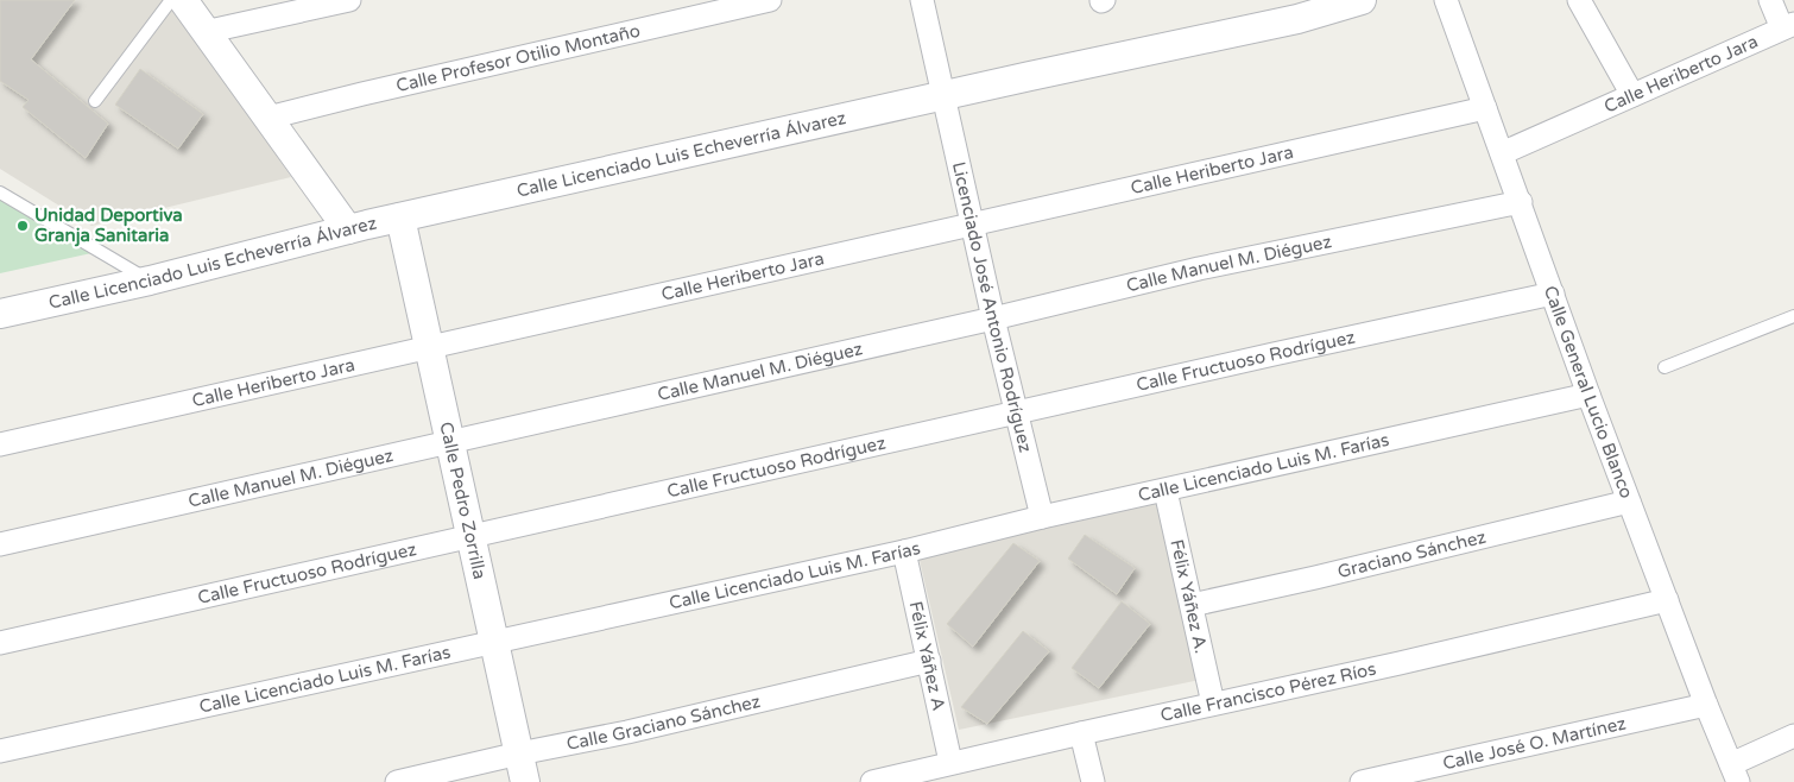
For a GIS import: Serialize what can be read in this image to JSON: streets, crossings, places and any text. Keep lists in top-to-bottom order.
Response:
{
  "streets": {
    "street": [
      "Calle Profesor Otilio Montaño",
      "Calle Heriberto Jara",
      "Calle Licenciado Luis Echeverría Álvarez",
      "Calle Manuel M. Diéguez",
      "Licenciado José Antonio Rodríguez",
      "Calle Fructuoso Rodríguez",
      "Calle General Lucio Blanco",
      "Calle Licenciado Luis M. Farías",
      "Calle Pedro Zorrilla",
      "Graciano Sánchez",
      "Félix Yáñez A.",
      "Félix Yáñez A",
      "Calle Francisco Pérez Ríos",
      "Calle Graciano Sánchez",
      "Calle José O. Martínez"
    ]
  },
  "crossings": [
    ["Calle Heriberto Jara", "Licenciado José Antonio Rodríguez"],
    ["Calle Heriberto Jara", "Calle General Lucio Blanco"],
    ["Calle Heriberto Jara", "Calle Pedro Zorrilla"],
    ["Calle Licenciado Luis Echeverría Álvarez", "Licenciado José Antonio Rodríguez"],
    ["Calle Licenciado Luis Echeverría Álvarez", "Calle Pedro Zorrilla"],
    ["Calle Manuel M. Diéguez", "Licenciado José Antonio Rodríguez"],
    ["Calle Manuel M. Diéguez", "Calle General Lucio Blanco"],
    ["Calle Manuel M. Diéguez", "Calle Pedro Zorrilla"],
    ["Licenciado José Antonio Rodríguez", "Calle Fructuoso Rodríguez"],
    ["Licenciado José Antonio Rodríguez", "Calle Licenciado Luis M. Farías"],
    ["Calle Fructuoso Rodríguez", "Calle General Lucio Blanco"],
    ["Calle Fructuoso Rodríguez", "Calle Pedro Zorrilla"],
    ["Calle General Lucio Blanco", "Calle Licenciado Luis M. Farías"],
    ["Calle General Lucio Blanco", "Graciano Sánchez"],
    ["Calle General Lucio Blanco", "Calle Francisco Pérez Ríos"],
    ["Calle General Lucio Blanco", "Calle José O. Martínez"],
    ["Calle Licenciado Luis M. Farías", "Calle Pedro Zorrilla"],
    ["Calle Licenciado Luis M. Farías", "Félix Yáñez A."],
    ["Calle Licenciado Luis M. Farías", "Félix Yáñez A"],
    ["Calle Pedro Zorrilla", "Calle Graciano Sánchez"],
    ["Graciano Sánchez", "Félix Yáñez A."],
    ["Félix Yáñez A.", "Calle Francisco Pérez Ríos"],
    ["Félix Yáñez A", "Calle Francisco Pérez Ríos"],
    ["Félix Yáñez A", "Calle Graciano Sánchez"]
  ],
  "places": ["Unidad Deportiva Granja Sanitaria"]
}
